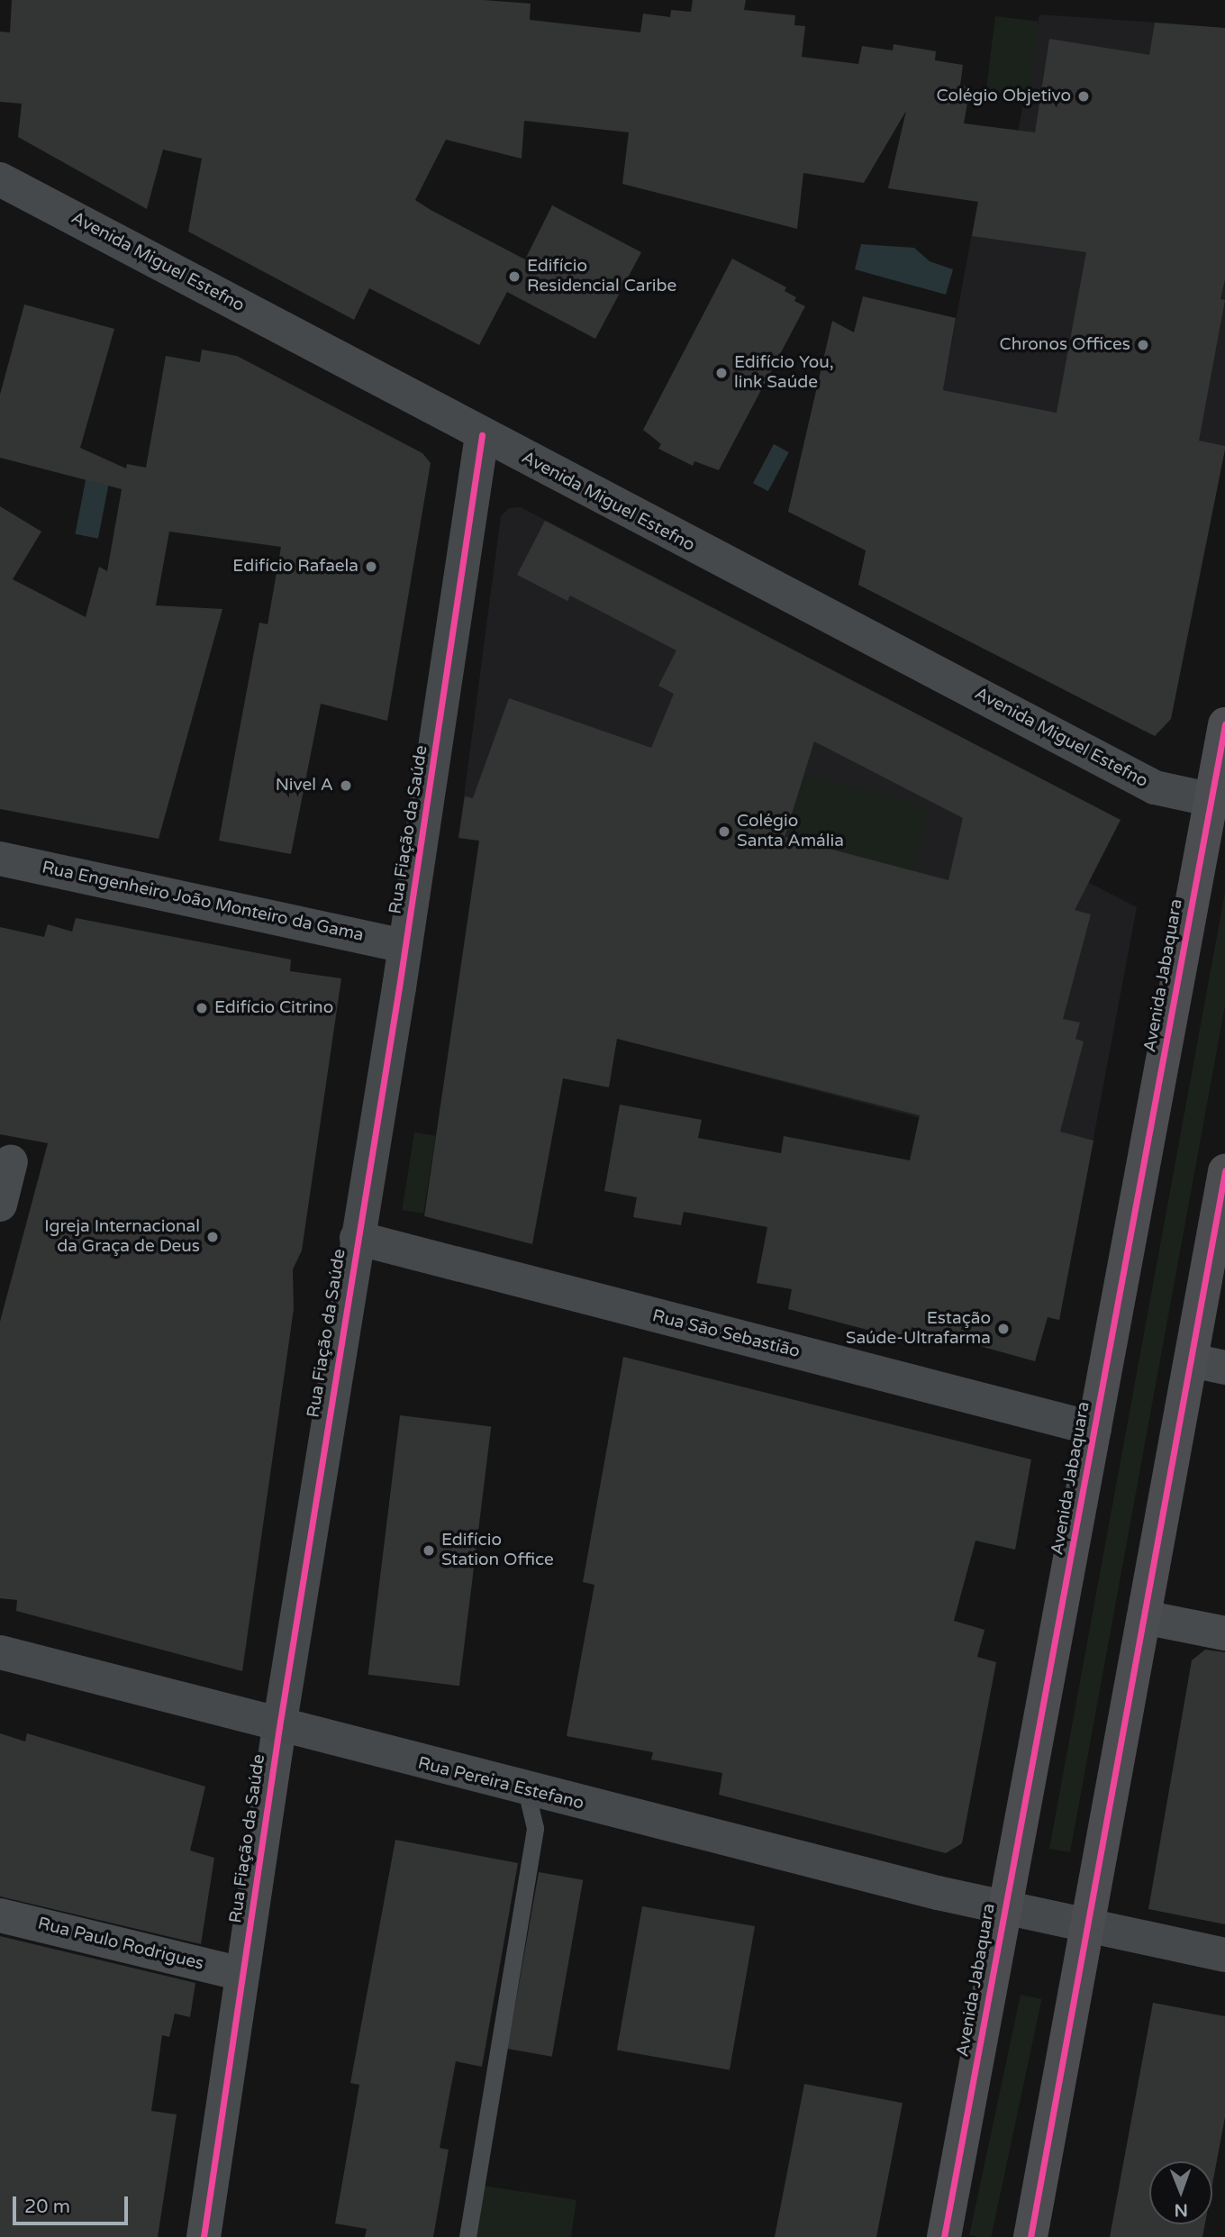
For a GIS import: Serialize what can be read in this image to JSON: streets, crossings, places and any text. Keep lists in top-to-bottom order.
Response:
{
  "streets": {
    "main road": ["Avenida Jabaquara"],
    "street": [
      "Avenida Miguel Estefno",
      "Rua Fiação da Saúde",
      "Rua Engenheiro João Monteiro da Gama",
      "Rua São Sebastião",
      "Rua Pereira Estefano",
      "Rua Paulo Rodrigues"
    ]
  },
  "crossings": [
    ["Avenida Miguel Estefno", "Rua Fiação da Saúde"],
    ["Avenida Miguel Estefno", "Avenida Jabaquara"],
    ["Rua Fiação da Saúde", "Rua Engenheiro João Monteiro da Gama"],
    ["Rua Fiação da Saúde", "Rua São Sebastião"],
    ["Rua Fiação da Saúde", "Rua Pereira Estefano"],
    ["Rua Fiação da Saúde", "Rua Paulo Rodrigues"],
    ["Avenida Jabaquara", "Rua São Sebastião"],
    ["Avenida Jabaquara", "Rua Pereira Estefano"]
  ],
  "places": [
    "Colégio Objetivo",
    "Edifício Residencial Caribe",
    "Chronos Offices",
    "Edifício You, link Saúde",
    "Edifício Rafaela",
    "Nivel A",
    "Colégio Santa Amália",
    "Edifício Citrino",
    "Igreja Internacional da Graça de Deus",
    "Estação Saúde-Ultrafarma",
    "Edifício Station Office"
  ],
  "scale_bar": "20 m",
  "north": "bottom"
}
